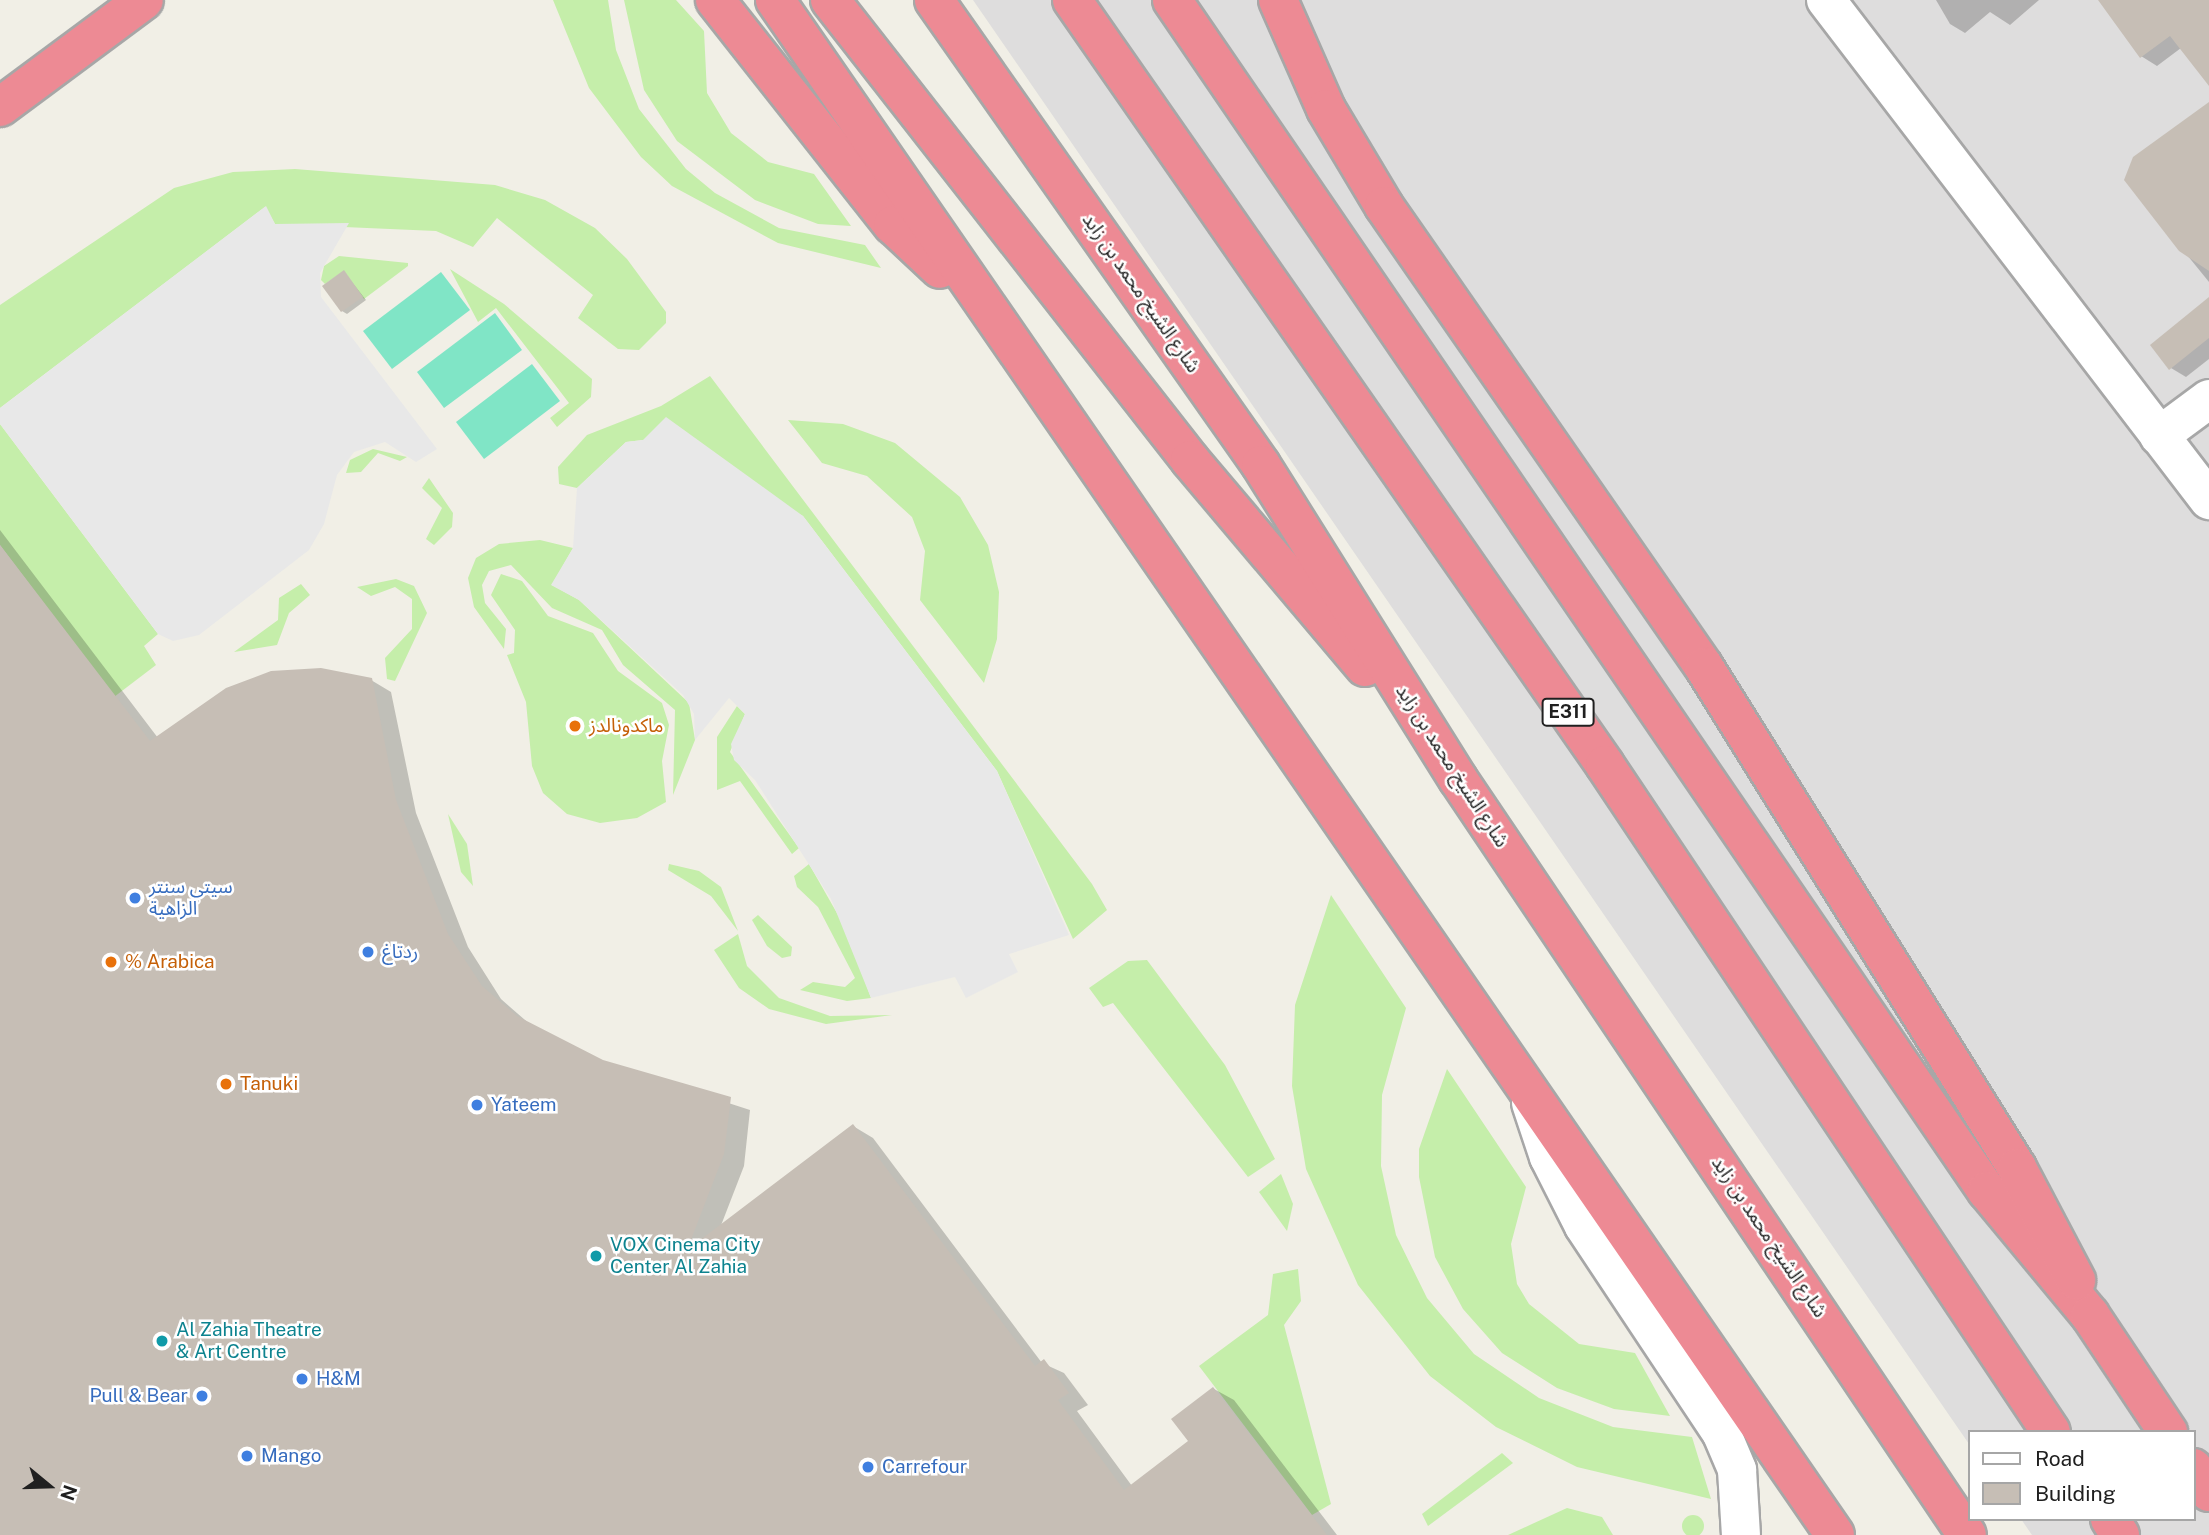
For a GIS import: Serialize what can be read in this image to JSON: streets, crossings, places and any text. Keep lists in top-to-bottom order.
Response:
{
  "streets": {
    "highway": ["شارع الشيخ محمد بن زايد", "E311"]
  },
  "places": [
    "ماكدونالدز",
    "سيتي سنتر الزاهية",
    "ردتاغ",
    "% Arabica",
    "Tanuki",
    "Yateem",
    "VOX Cinema City Center Al Zahia",
    "Al Zahia Theatre & Art Centre",
    "H&M",
    "Pull & Bear",
    "Mango",
    "Carrefour"
  ],
  "legend": ["Road", "Building"],
  "north": "right"
}
